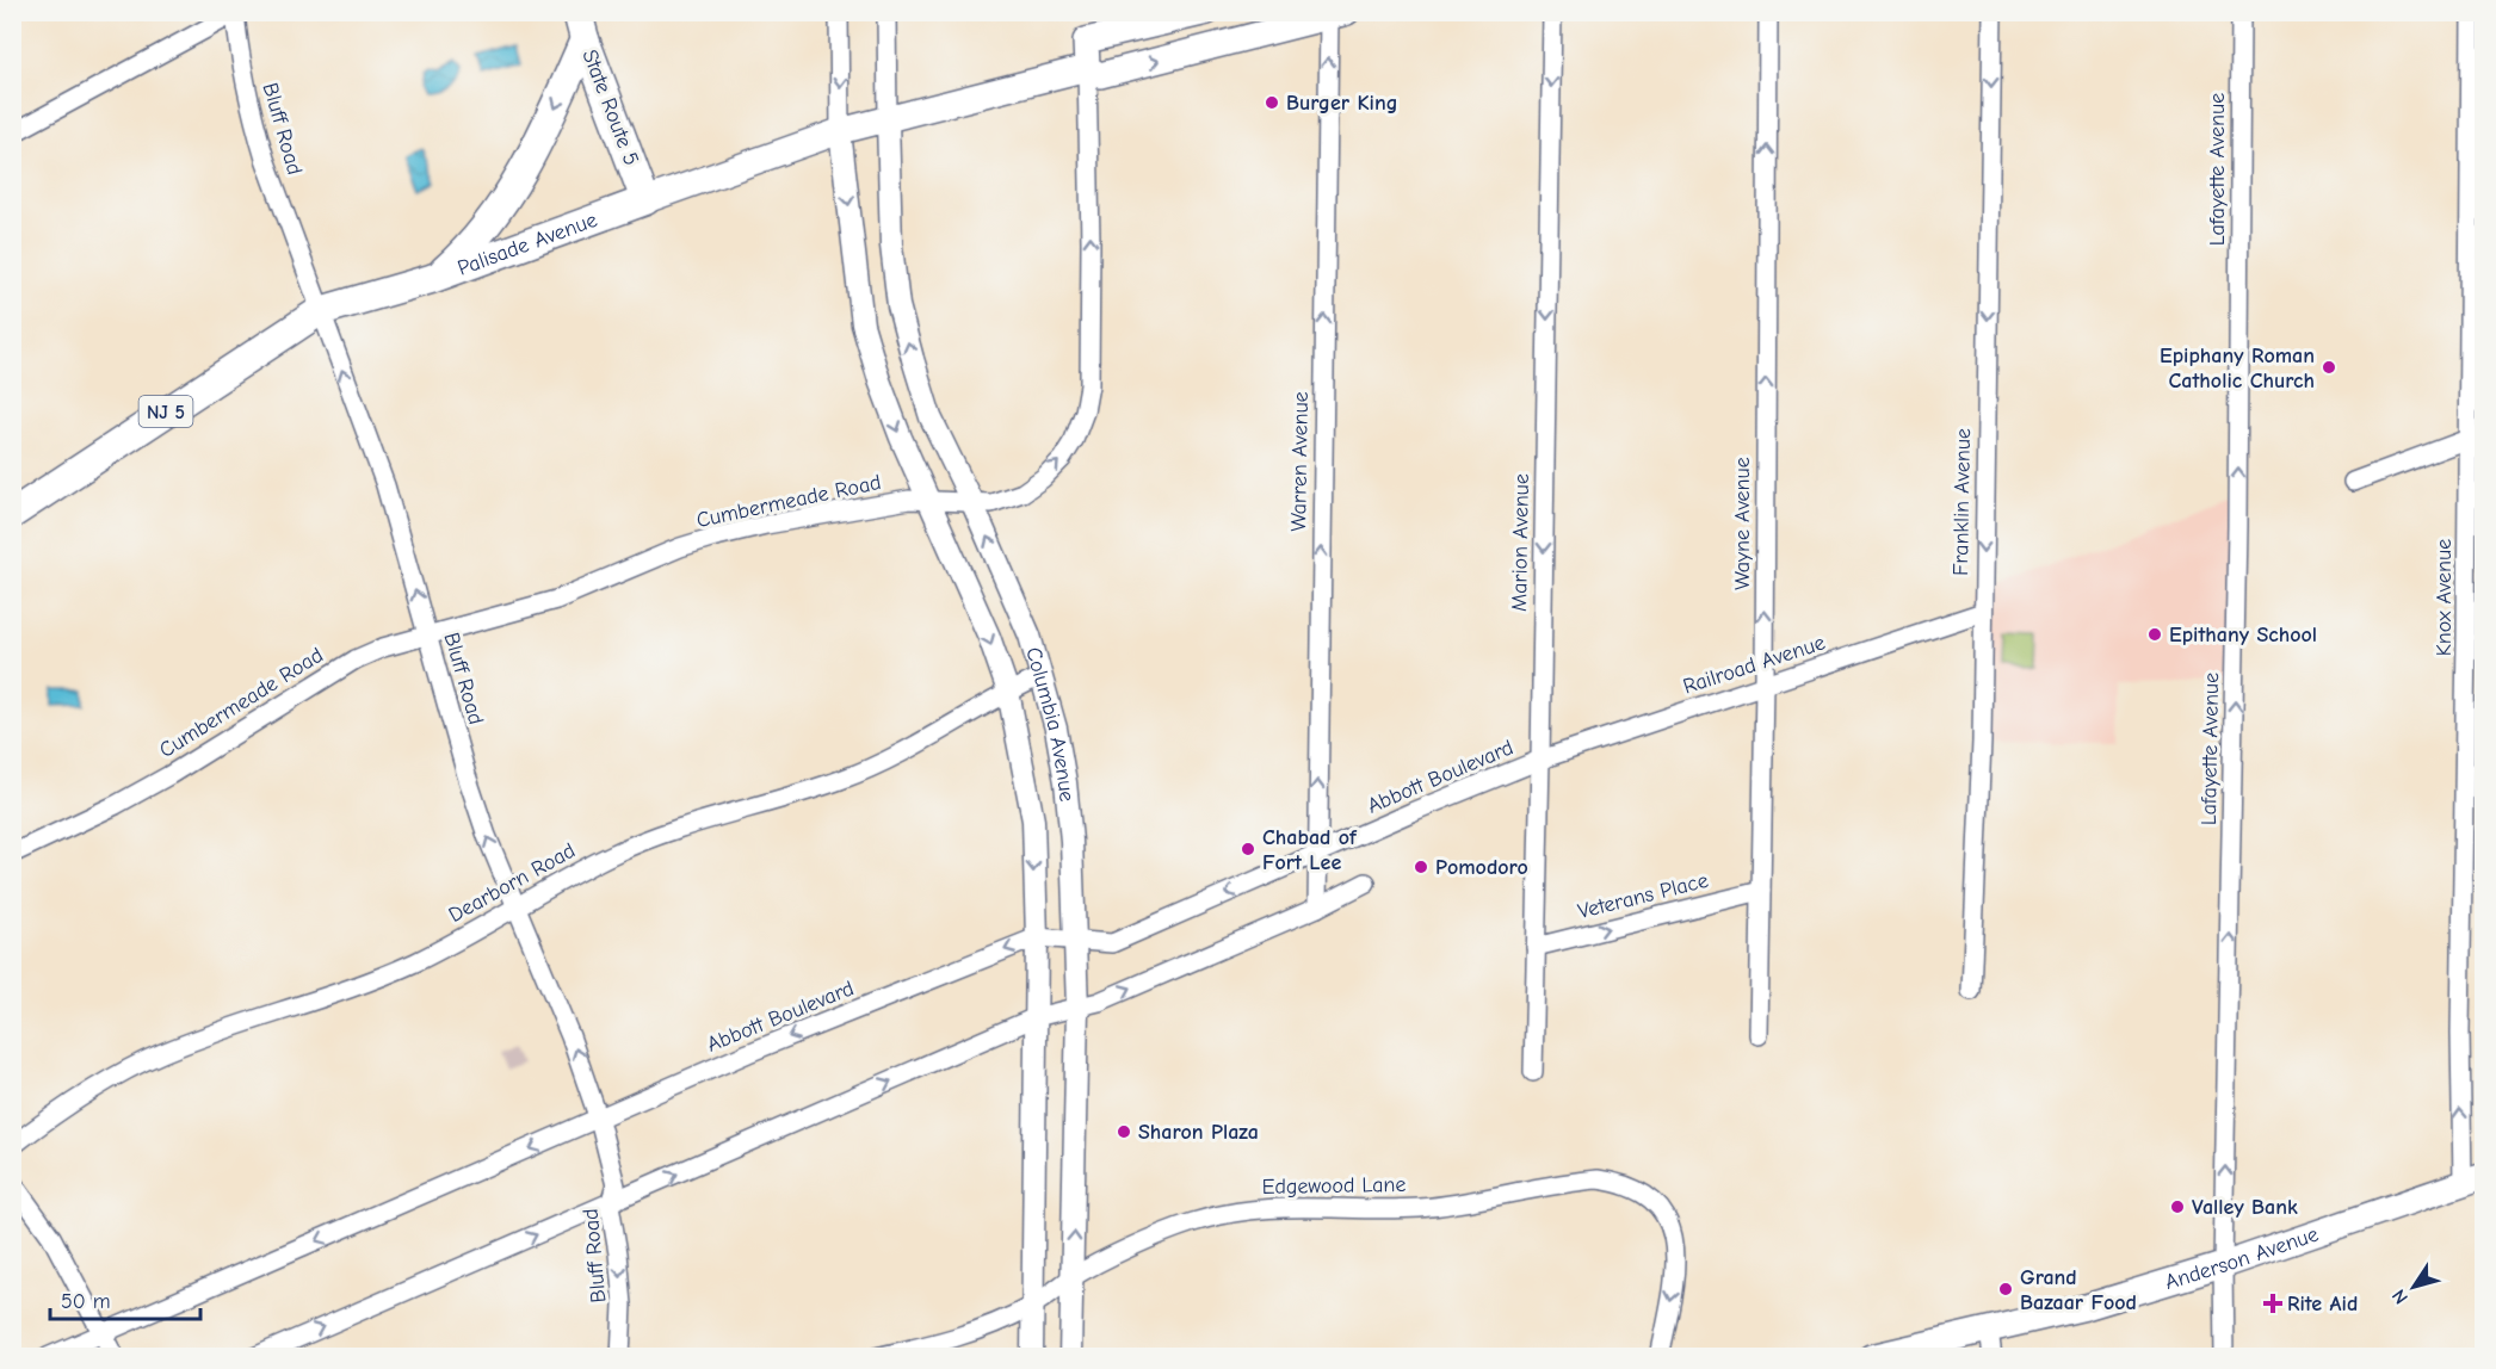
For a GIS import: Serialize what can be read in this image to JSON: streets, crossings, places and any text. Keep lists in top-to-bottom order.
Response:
{
  "streets": {
    "main road": [
      "State Route 5",
      "Palisade Avenue",
      "NJ 5",
      "Anderson Avenue"
    ],
    "street": [
      "Bluff Road",
      "Lafayette Avenue",
      "Warren Avenue",
      "Cumbermeade Road",
      "Franklin Avenue",
      "Wayne Avenue",
      "Marion Avenue",
      "Knox Avenue",
      "Railroad Avenue",
      "Columbia Avenue",
      "Abbott Boulevard",
      "Dearborn Road",
      "Veterans Place",
      "Edgewood Lane"
    ]
  },
  "crossings": [
    ["State Route 5", "Palisade Avenue"],
    ["State Route 5", "NJ 5"],
    ["Bluff Road", "Palisade Avenue"],
    ["Bluff Road", "Cumbermeade Road"],
    ["Bluff Road", "Abbott Boulevard"],
    ["Bluff Road", "Dearborn Road"],
    ["Lafayette Avenue", "Anderson Avenue"],
    ["Palisade Avenue", "NJ 5"],
    ["Palisade Avenue", "Warren Avenue"],
    ["Palisade Avenue", "Cumbermeade Road"],
    ["Palisade Avenue", "Columbia Avenue"],
    ["Warren Avenue", "Abbott Boulevard"],
    ["Cumbermeade Road", "Columbia Avenue"],
    ["Franklin Avenue", "Railroad Avenue"],
    ["Wayne Avenue", "Railroad Avenue"],
    ["Wayne Avenue", "Veterans Place"],
    ["Marion Avenue", "Railroad Avenue"],
    ["Marion Avenue", "Abbott Boulevard"],
    ["Marion Avenue", "Veterans Place"],
    ["Knox Avenue", "Anderson Avenue"],
    ["Railroad Avenue", "Abbott Boulevard"],
    ["Columbia Avenue", "Abbott Boulevard"],
    ["Columbia Avenue", "Dearborn Road"],
    ["Columbia Avenue", "Edgewood Lane"]
  ],
  "one_way": [
    "Lafayette Avenue",
    "Warren Avenue",
    "Franklin Avenue",
    "Wayne Avenue",
    "Marion Avenue",
    "Knox Avenue",
    "Veterans Place"
  ],
  "places": {
    "other": [
      "Burger King",
      "Epiphany Roman Catholic Church",
      "Epithany School",
      "Chabad of Fort Lee",
      "Pomodoro",
      "Sharon Plaza",
      "Valley Bank",
      "Grand Bazaar Food"
    ],
    "health": ["Rite Aid"]
  },
  "scale_bar": "50 m",
  "north": "bottom left"
}
